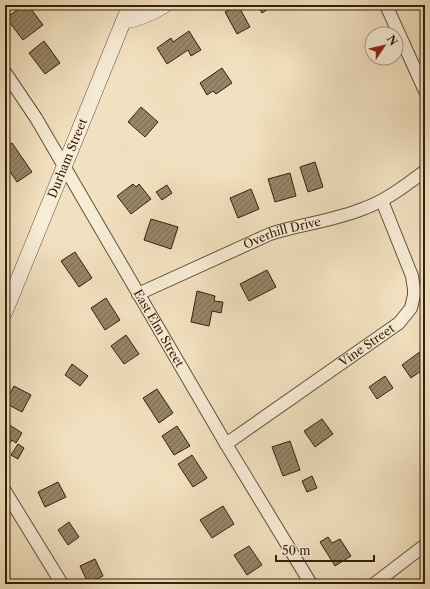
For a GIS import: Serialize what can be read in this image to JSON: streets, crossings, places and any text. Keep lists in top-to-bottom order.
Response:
{
  "streets": {
    "street": [
      "Durham Street",
      "Overhill Drive",
      "East Elm Street",
      "Vine Street"
    ]
  },
  "crossings": [
    ["Durham Street", "East Elm Street"],
    ["Overhill Drive", "East Elm Street"],
    ["Overhill Drive", "Vine Street"],
    ["East Elm Street", "Vine Street"]
  ],
  "scale_bar": "50 m",
  "north": "top right"
}
